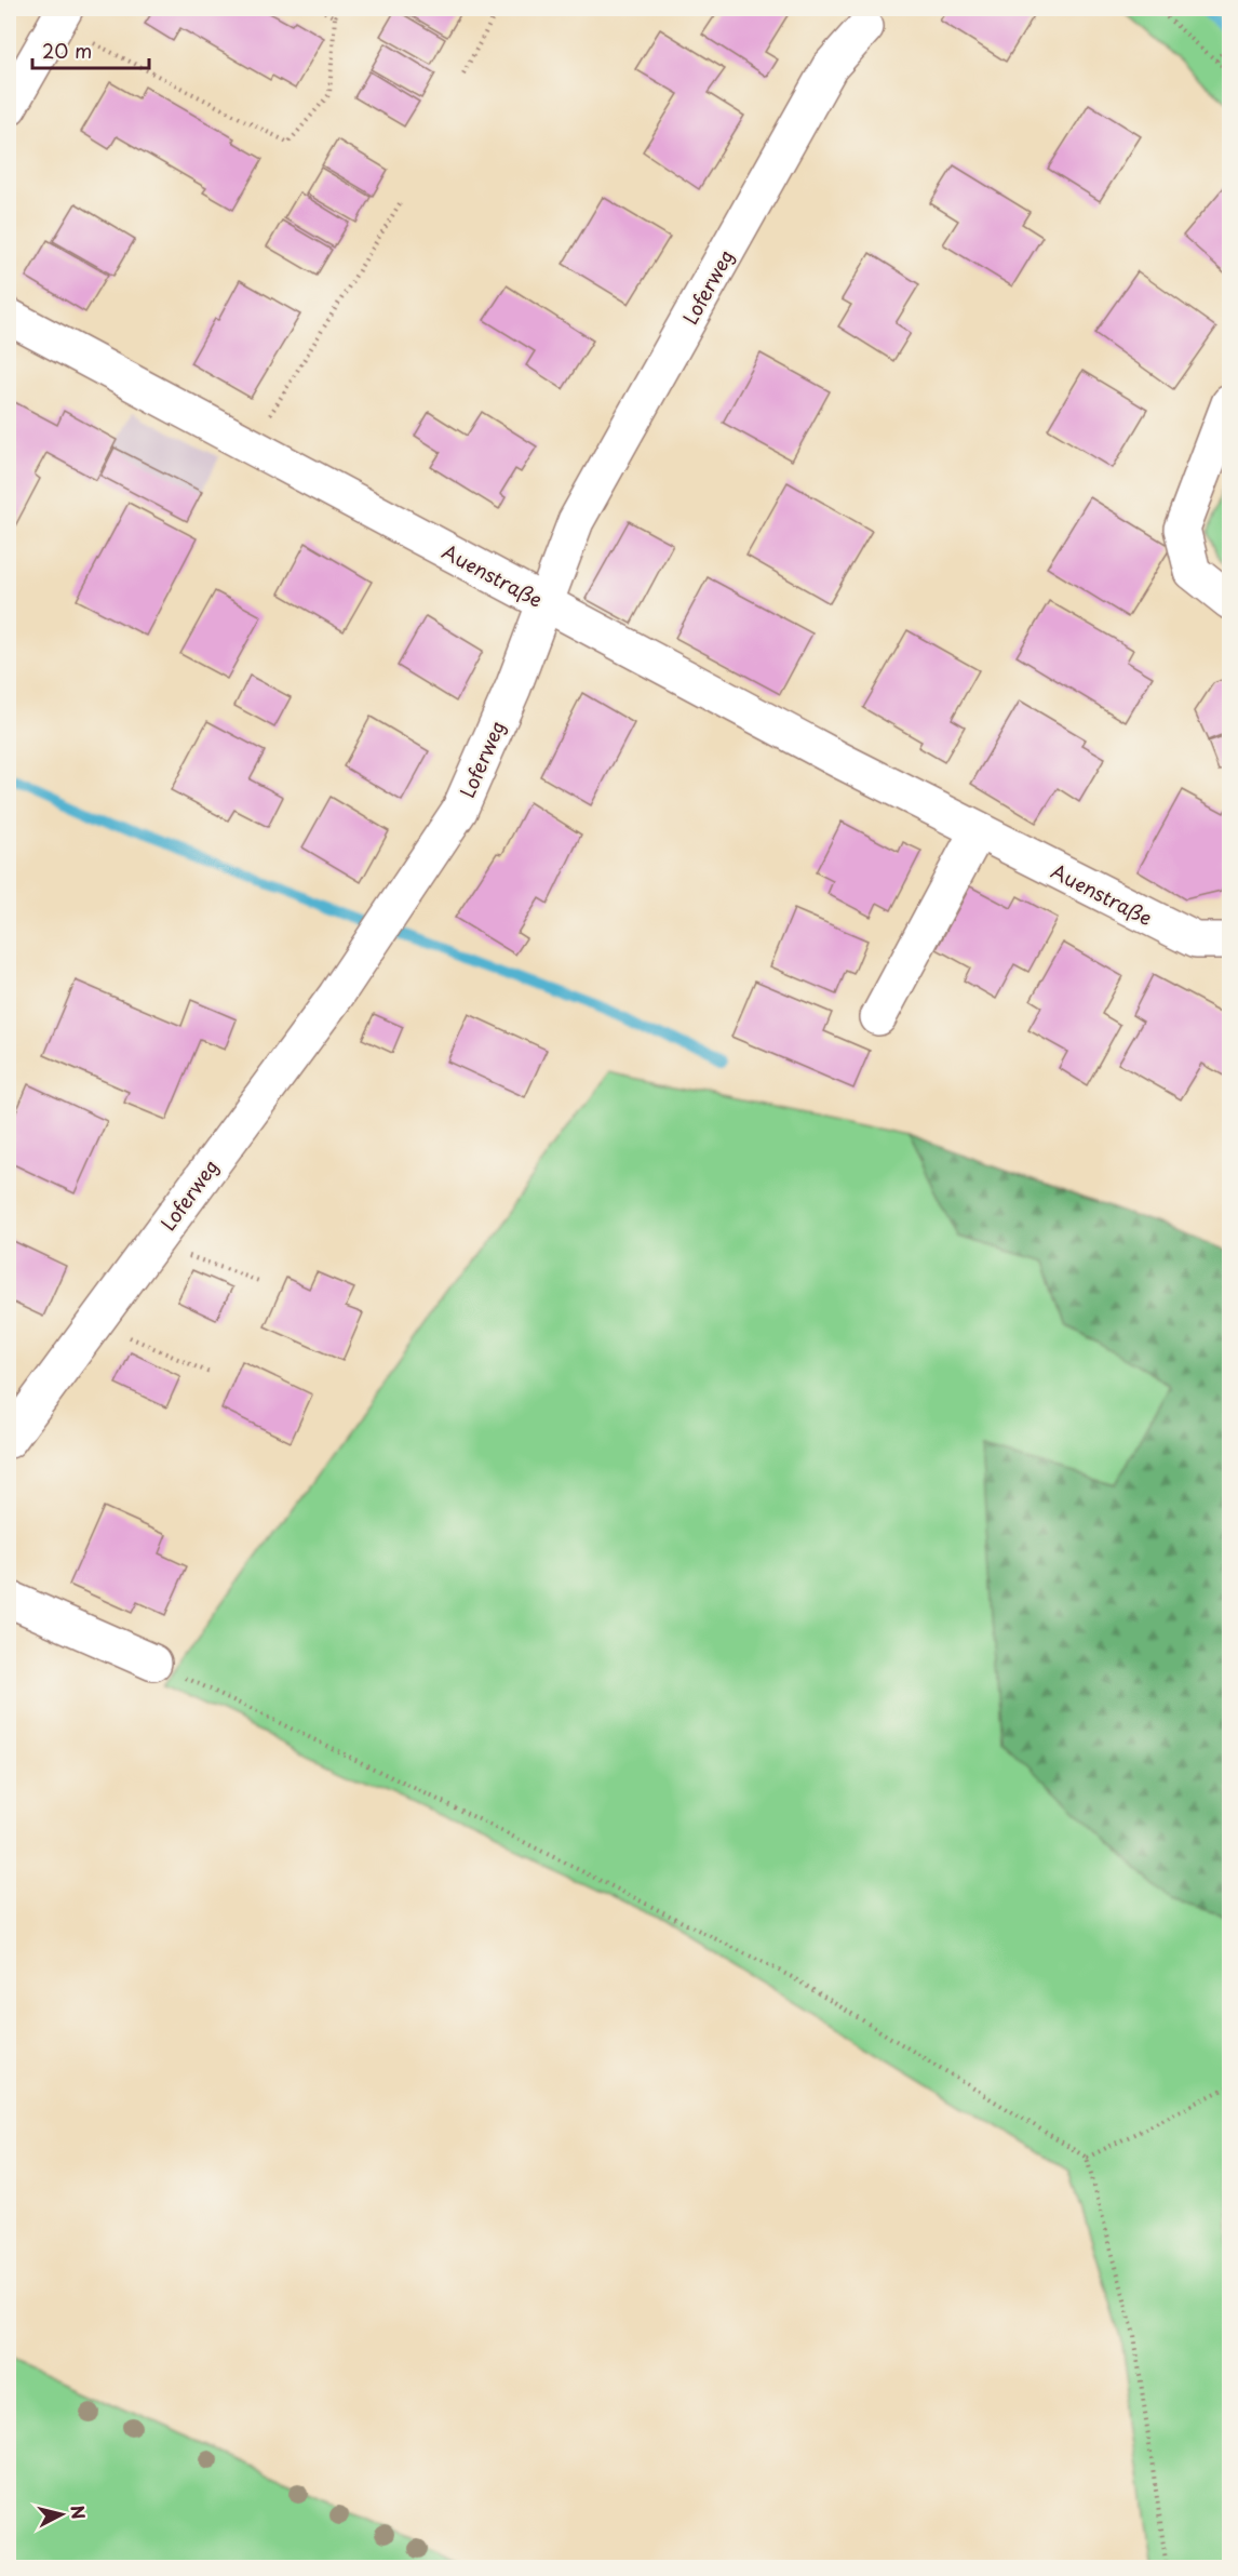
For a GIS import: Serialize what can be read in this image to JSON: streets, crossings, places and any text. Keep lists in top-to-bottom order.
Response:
{
  "streets": {
    "street": ["Loferweg", "Auenstraße"]
  },
  "crossings": [
    ["Loferweg", "Auenstraße"]
  ],
  "scale_bar": "20 m",
  "north": "right"
}
